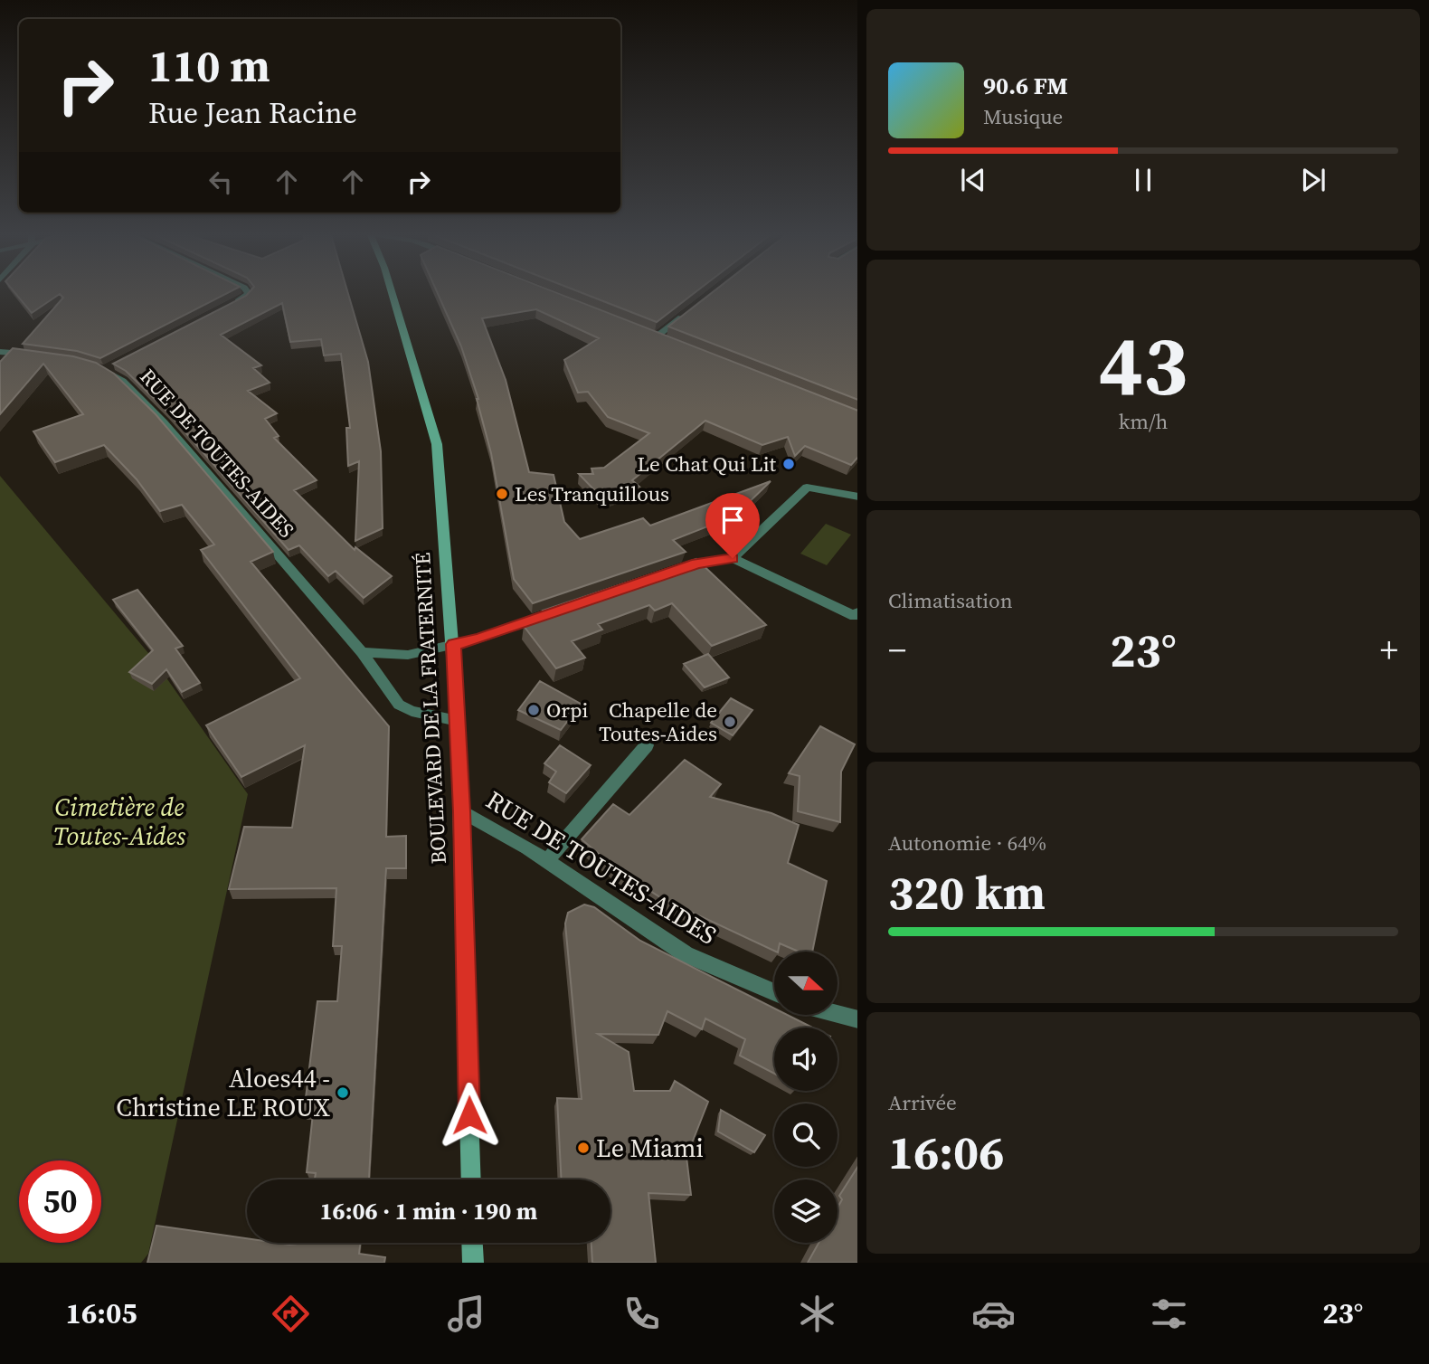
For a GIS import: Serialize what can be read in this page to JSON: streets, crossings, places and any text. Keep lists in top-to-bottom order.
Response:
{
  "streets": {
    "main road": ["BOULEVARD DE LA FRATERNITÉ"],
    "street": ["RUE DE TOUTES-AIDES"]
  },
  "crossings": [
    ["RUE DE TOUTES-AIDES", "BOULEVARD DE LA FRATERNITÉ"]
  ],
  "parks": ["Cimetière de Toutes-Aides"],
  "places": [
    "Le Chat Qui Lit",
    "Les Tranquillous",
    "Orpi",
    "Chapelle de Toutes-Aides",
    "Aloes44 - Christine LE ROUX",
    "Le Miami"
  ],
  "north": "right",
  "page": {
    "turn": ["110 m", "Rue Jean Racine"],
    "song": ["90.6 FM", "Musique"],
    "tile": [
      ["43", "km/h"],
      "Climatisation",
      ["Autonomie · 64%", "320 km"],
      ["Arrivée", "16:06"]
    ],
    "heat": ["−", "23°", "+"],
    "limit": "50",
    "trip": "16:06 · 1 min · 190 m",
    "tabs": ["16:05", "23°"]
  }
}
